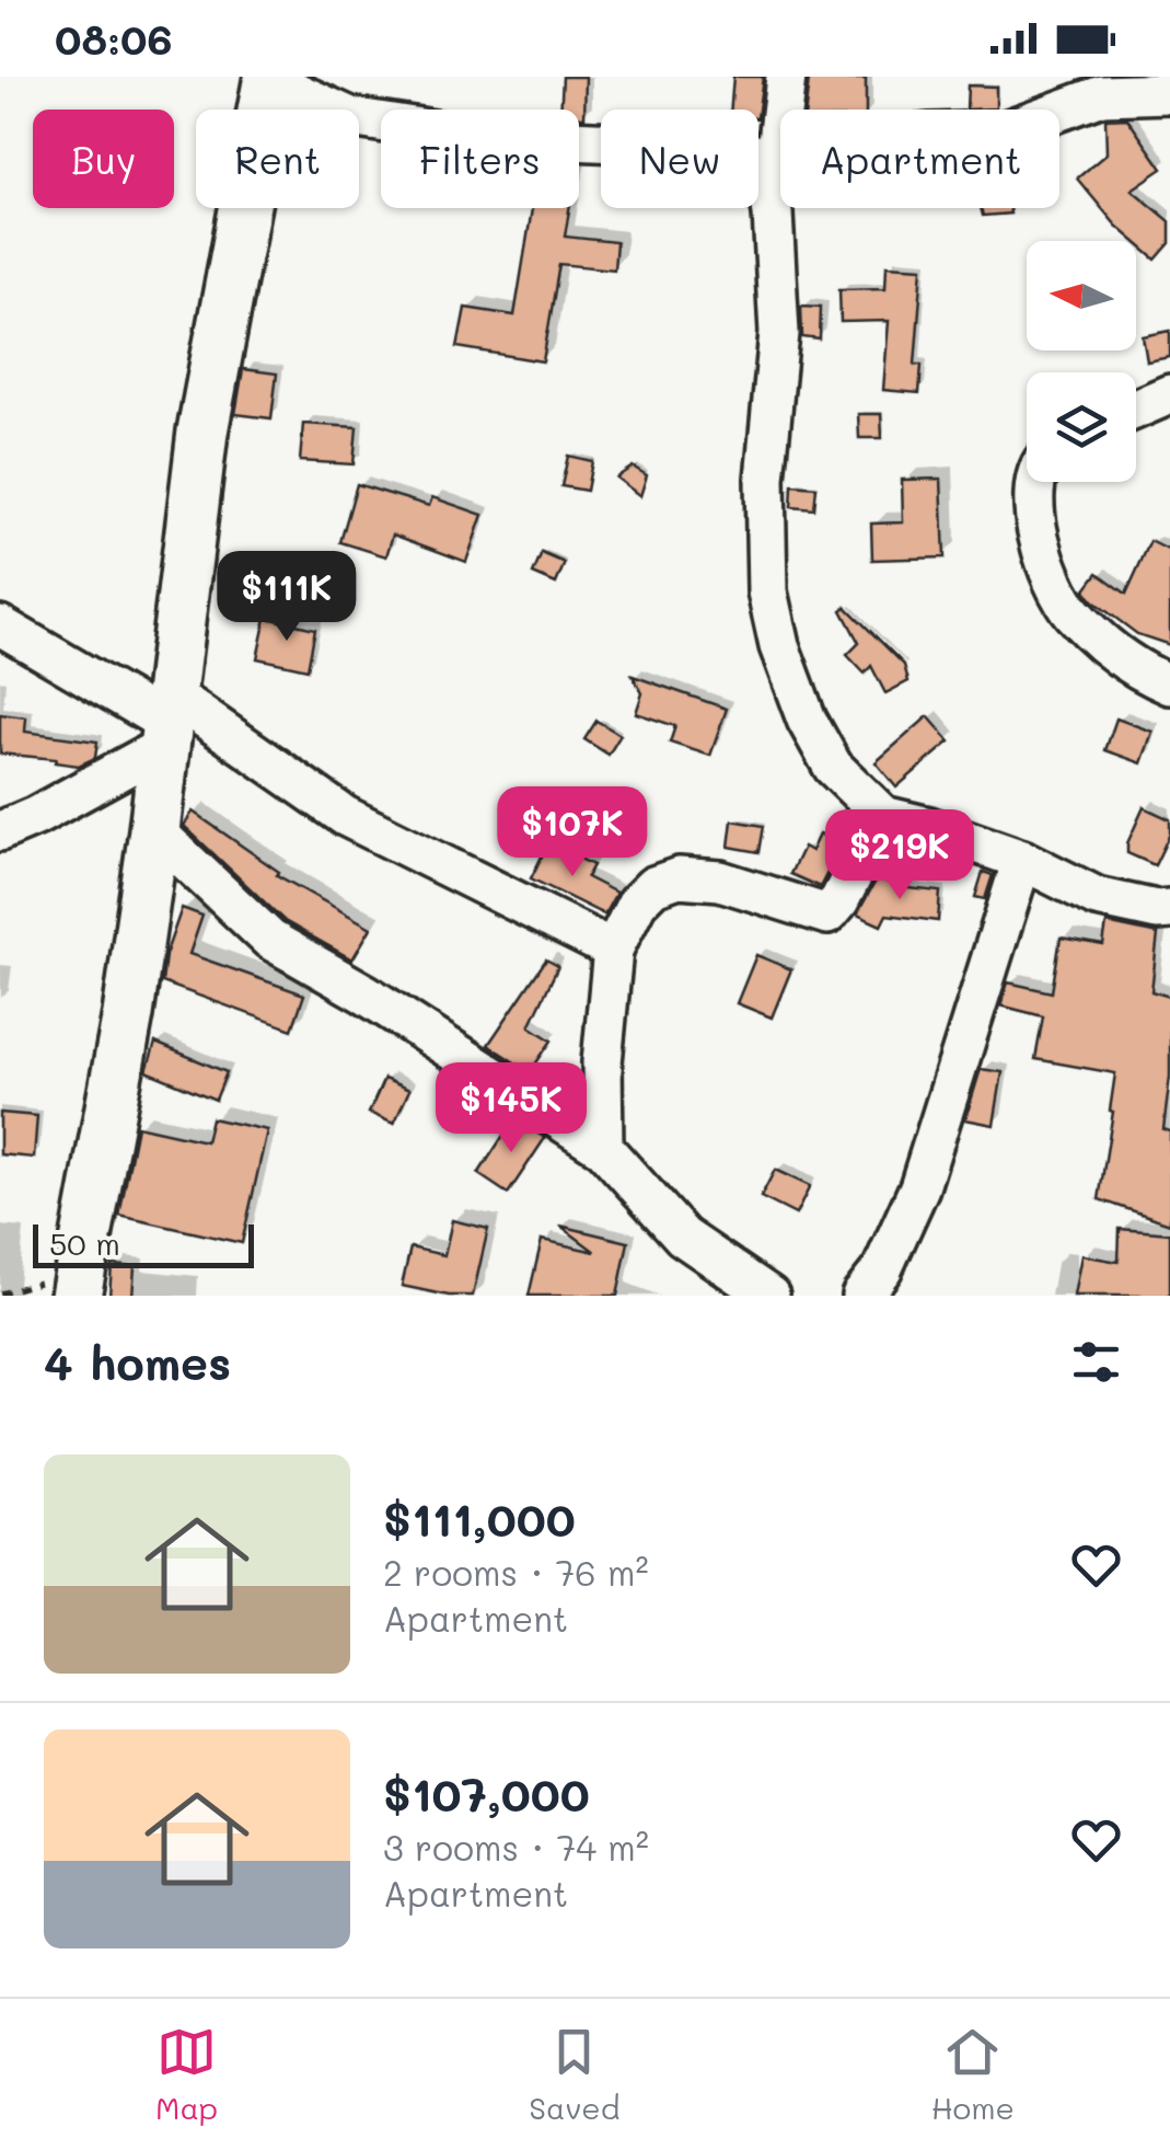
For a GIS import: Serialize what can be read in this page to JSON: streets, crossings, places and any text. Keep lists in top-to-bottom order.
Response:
{
  "scale_bar": "50 m",
  "north": "left",
  "page": {
    "status": "08:06",
    "chip": [
      "Buy",
      "Rent",
      "Filters",
      "New",
      "Apartment"
    ],
    "price": [
      "$111K",
      "$107K",
      "$219K",
      "$145K"
    ],
    "scale": "50 m",
    "heading": "4 homes",
    "list": [
      {
        "name": "$111,000",
        "note": "2 rooms · 76 m² · Apartment"
      },
      {
        "name": "$107,000",
        "note": "3 rooms · 74 m² · Apartment"
      }
    ],
    "tabs": ["Map", "Saved", "Home"]
  }
}
